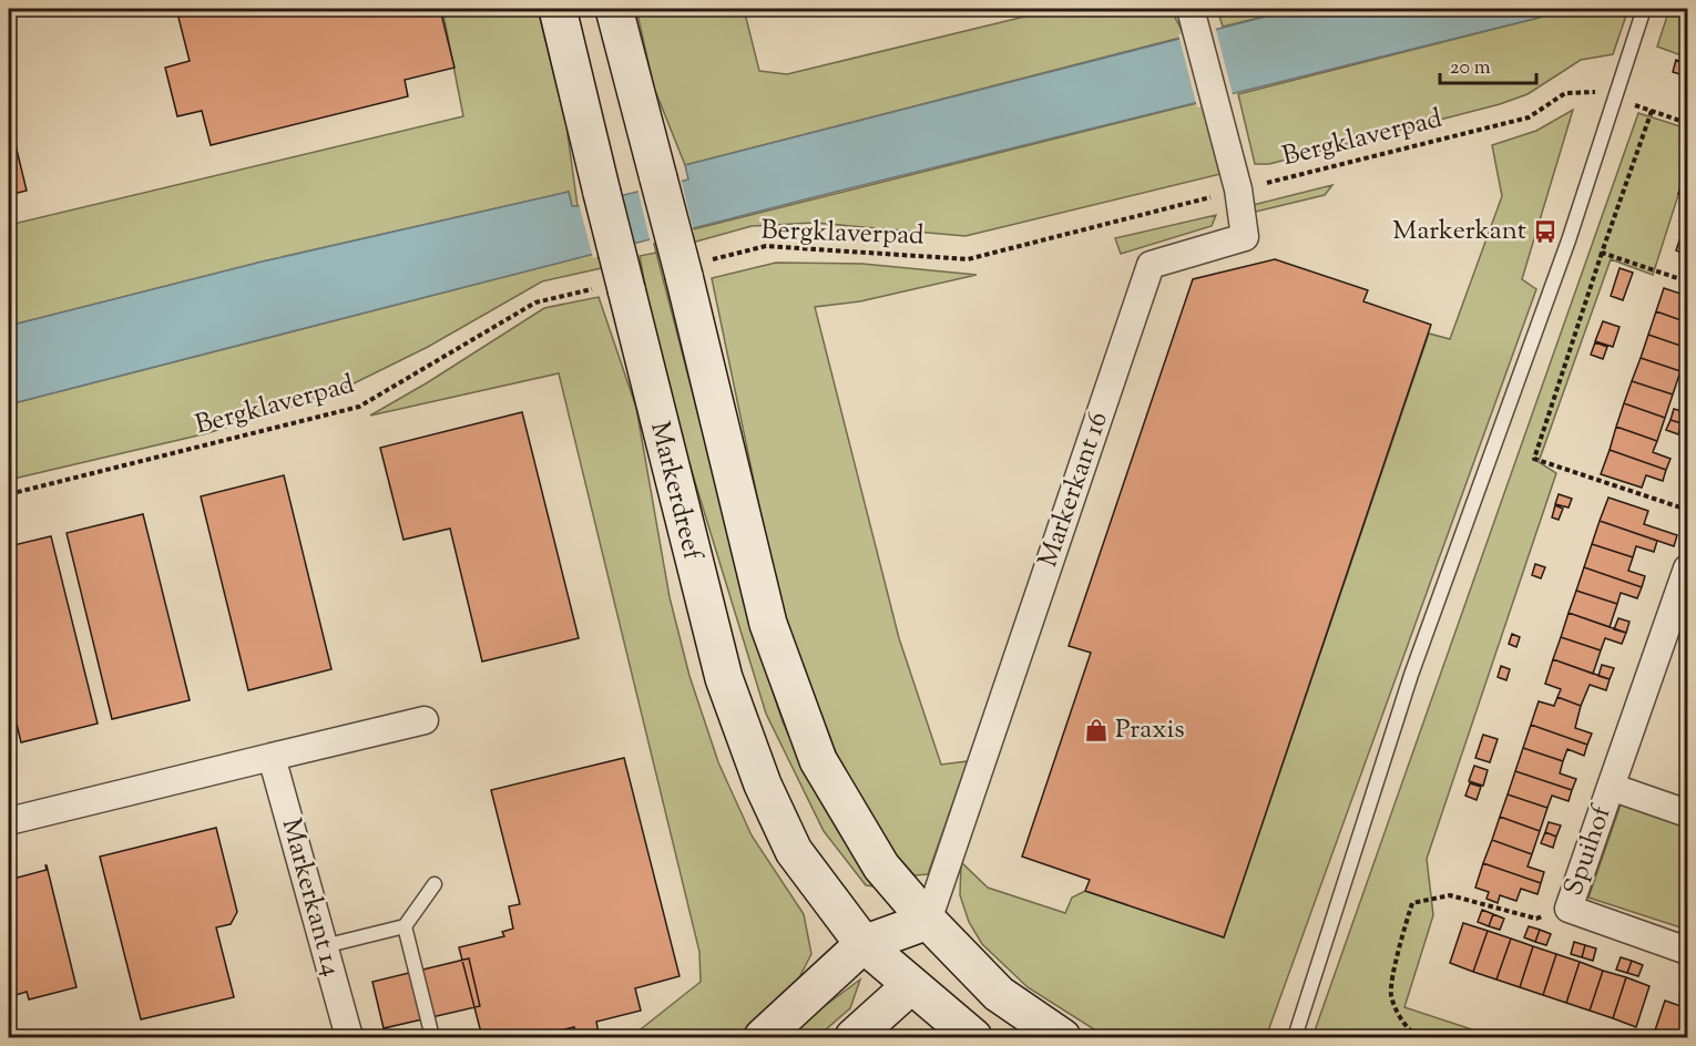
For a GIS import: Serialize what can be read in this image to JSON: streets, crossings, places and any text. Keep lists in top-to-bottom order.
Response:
{
  "streets": {
    "main road": ["Markerdreef"],
    "street": ["Markerkant 16", "Spuihof", "Markerkant 14"],
    "path": ["Bergklaverpad"]
  },
  "crossings": [
    ["Bergklaverpad", "Markerkant 16"],
    ["Bergklaverpad", "Markerdreef"]
  ],
  "places": {
    "bus stop": ["Markerkant"],
    "shop": ["Praxis"]
  },
  "scale_bar": "20 m"
}
